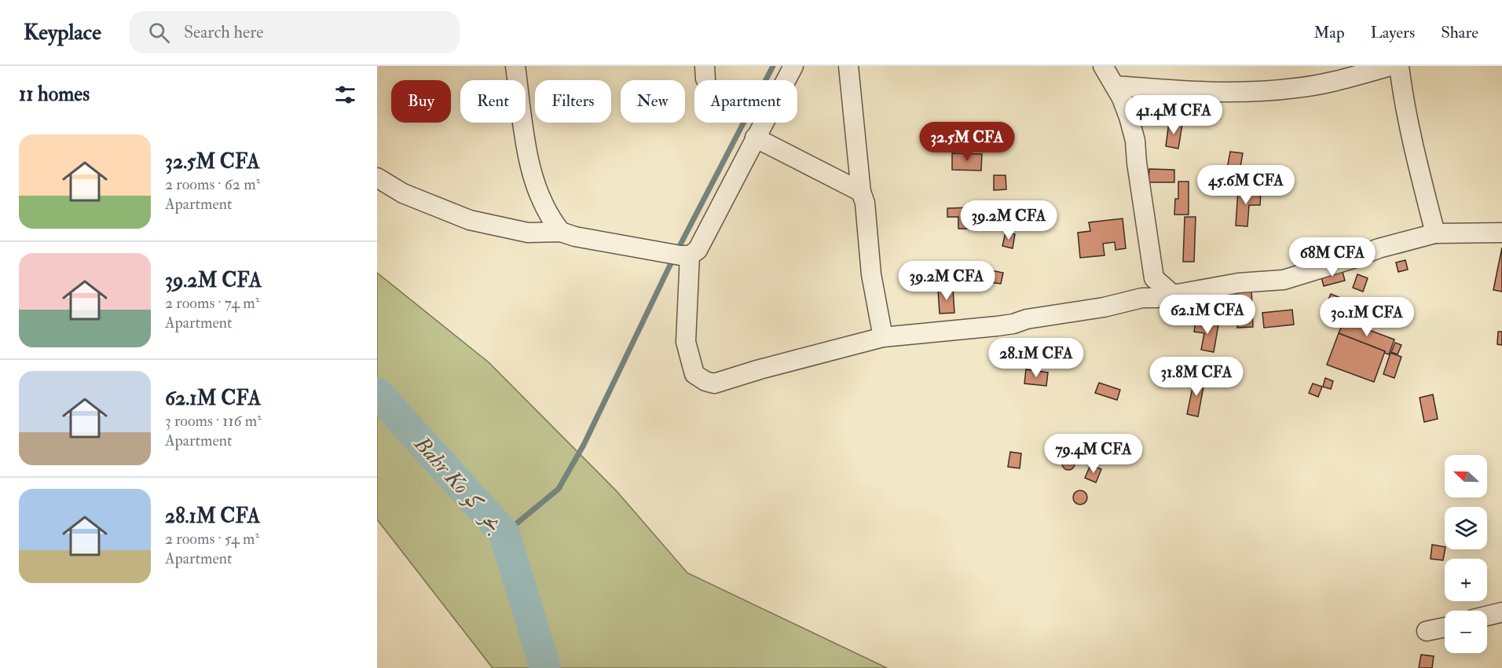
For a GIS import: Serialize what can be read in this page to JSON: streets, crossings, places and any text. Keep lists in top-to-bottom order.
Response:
{
  "water": ["Bahr Ko بحر كو"],
  "north": "left",
  "page": {
    "header": "Keyplace",
    "search": "Search here",
    "nav": ["Map", "Layers", "Share"],
    "heading": "11 homes",
    "chip": [
      "Buy",
      "Rent",
      "Filters",
      "New",
      "Apartment"
    ],
    "price": [
      "41.4M CFA",
      "32.5M CFA",
      "45.6M CFA",
      "39.2M CFA",
      "68M CFA",
      "39.2M CFA",
      "62.1M CFA",
      "30.1M CFA",
      "28.1M CFA",
      "31.8M CFA",
      "79.4M CFA"
    ],
    "list": [
      {
        "name": "32.5M CFA",
        "note": "2 rooms · 62 m² · Apartment"
      },
      {
        "name": "39.2M CFA",
        "note": "2 rooms · 74 m² · Apartment"
      },
      {
        "name": "62.1M CFA",
        "note": "3 rooms · 116 m² · Apartment"
      },
      {
        "name": "28.1M CFA",
        "note": "2 rooms · 54 m² · Apartment"
      }
    ],
    "map_buttons": ["+", "−"]
  }
}
